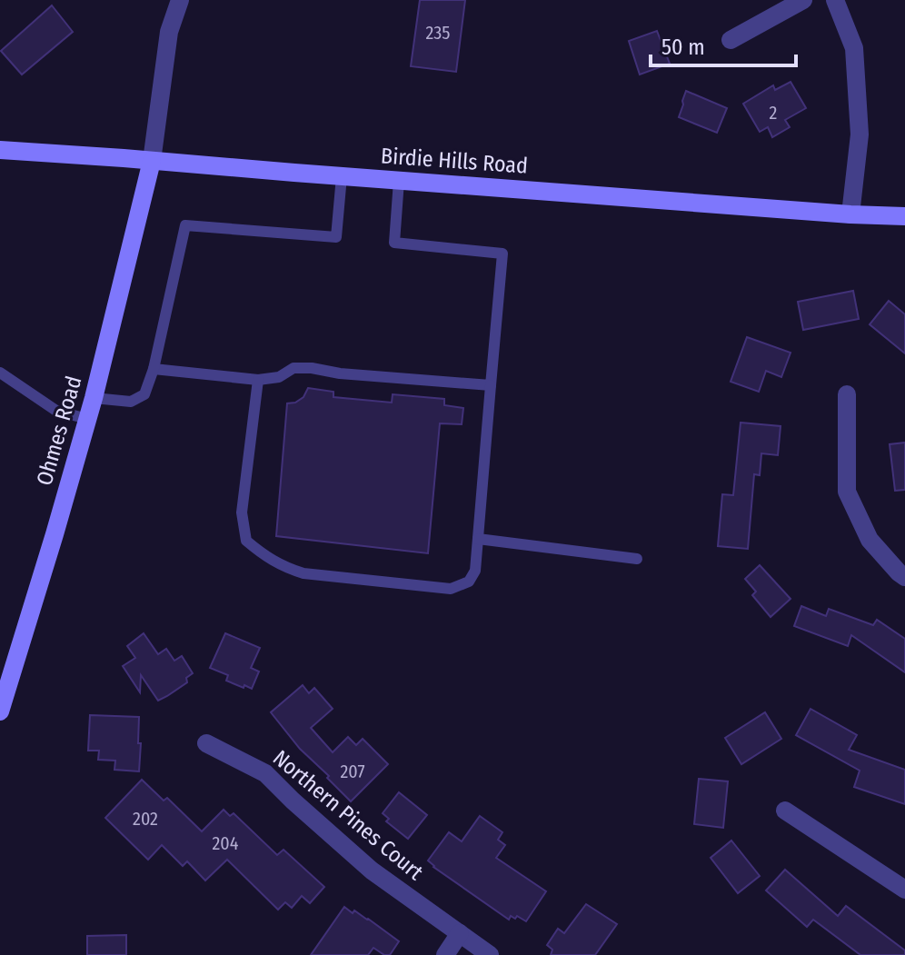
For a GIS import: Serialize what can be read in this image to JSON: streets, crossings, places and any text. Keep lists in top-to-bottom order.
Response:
{
  "streets": {
    "main road": ["Birdie Hills Road", "Ohmes Road"],
    "street": ["Northern Pines Court"]
  },
  "crossings": [
    ["Birdie Hills Road", "Ohmes Road"]
  ],
  "house_numbers": [
    "235",
    "2",
    "207",
    "202",
    "204"
  ],
  "scale_bar": "50 m"
}
